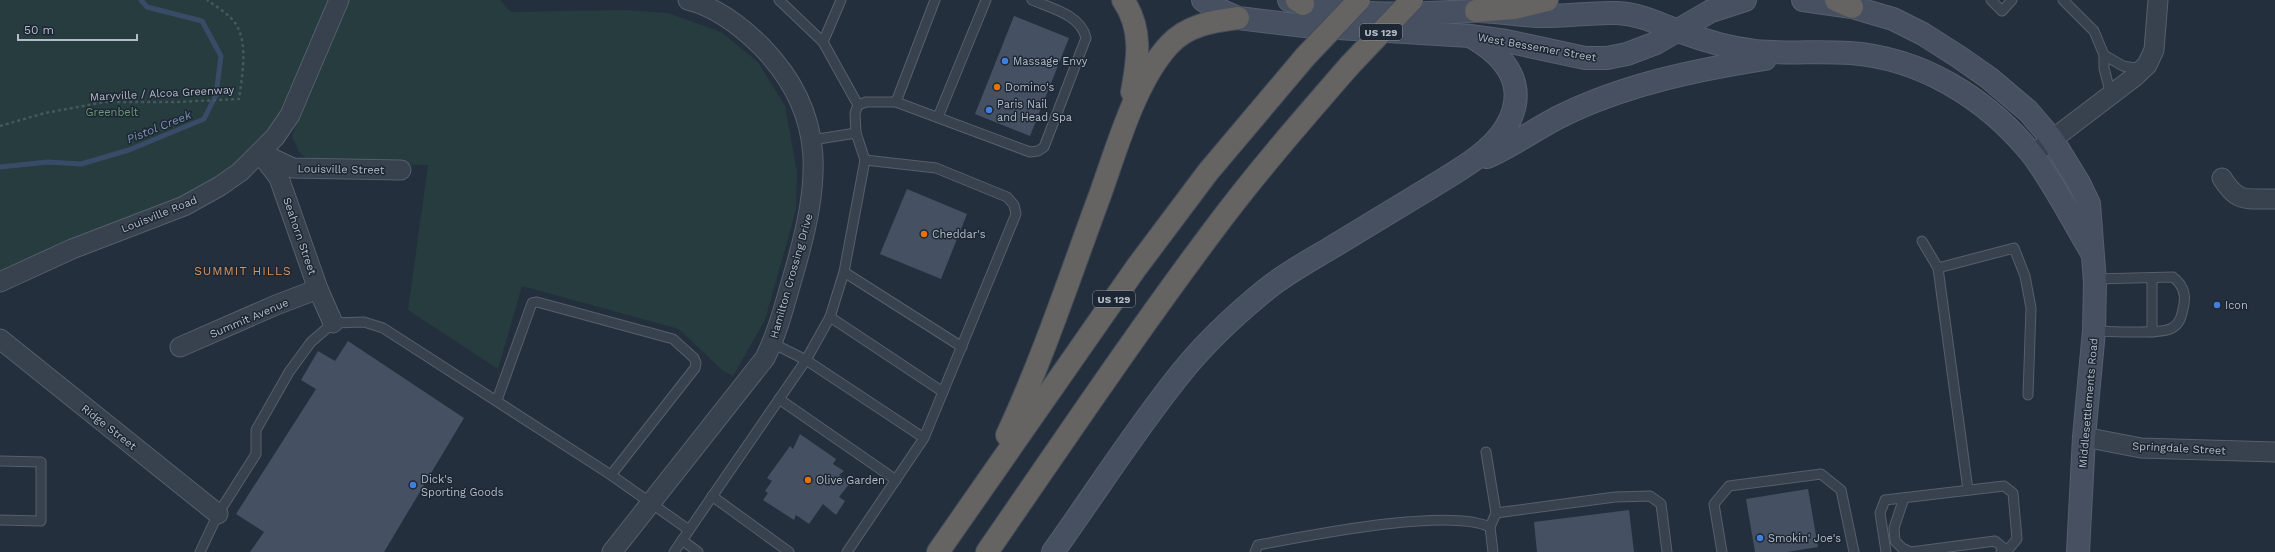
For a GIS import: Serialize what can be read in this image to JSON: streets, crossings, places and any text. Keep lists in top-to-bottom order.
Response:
{
  "streets": {
    "highway": ["US 129"],
    "main road": ["West Bessemer Street", "Middlesettlements Road"],
    "street": [
      "Louisville Street",
      "Louisville Road",
      "Seahorn Street",
      "Hamilton Crossing Drive",
      "Summit Avenue",
      "Ridge Street",
      "Springdale Street"
    ],
    "path": ["Maryville / Alcoa Greenway"]
  },
  "crossings": [
    ["Louisville Street", "Louisville Road"],
    ["Louisville Street", "Seahorn Street"],
    ["Louisville Road", "Seahorn Street"],
    ["Seahorn Street", "Summit Avenue"],
    ["Middlesettlements Road", "Springdale Street"]
  ],
  "districts": ["SUMMIT HILLS"],
  "water": ["Pistol Creek"],
  "parks": ["Greenbelt"],
  "places": [
    "Massage Envy",
    "Domino's",
    "Paris Nail and Head Spa",
    "Cheddar's",
    "Icon",
    "Olive Garden",
    "Dick's Sporting Goods",
    "Smokin' Joe's"
  ],
  "scale_bar": "50 m"
}
